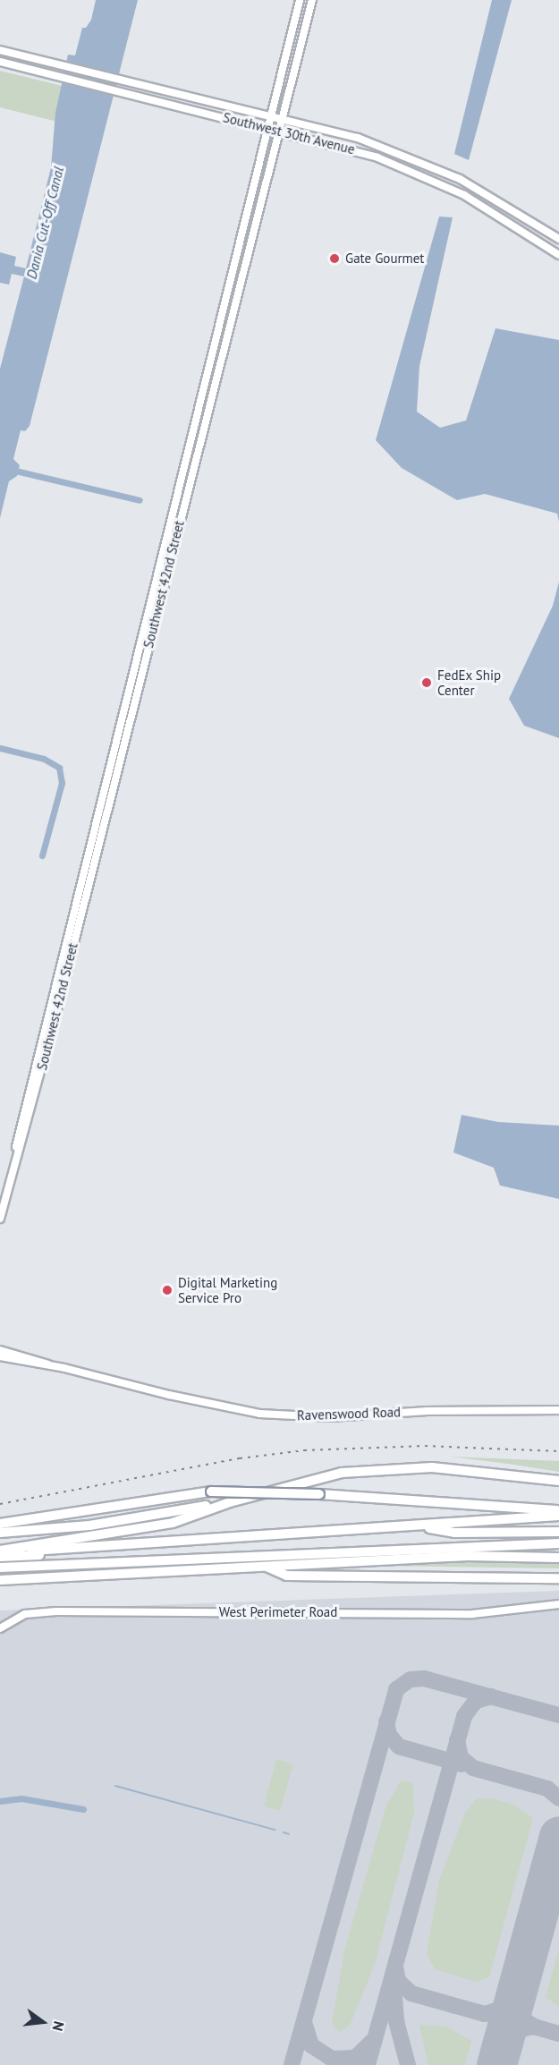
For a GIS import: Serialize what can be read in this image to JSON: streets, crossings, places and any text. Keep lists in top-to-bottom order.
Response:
{
  "streets": {
    "street": [
      "Southwest 30th Avenue",
      "Southwest 42nd Street",
      "Ravenswood Road",
      "West Perimeter Road"
    ]
  },
  "crossings": [
    ["Southwest 30th Avenue", "Southwest 42nd Street"]
  ],
  "water": ["Dania Cut-Off Canal"],
  "places": ["Gate Gourmet", "FedEx Ship Center", "Digital Marketing Service Pro"],
  "north": "right"
}
